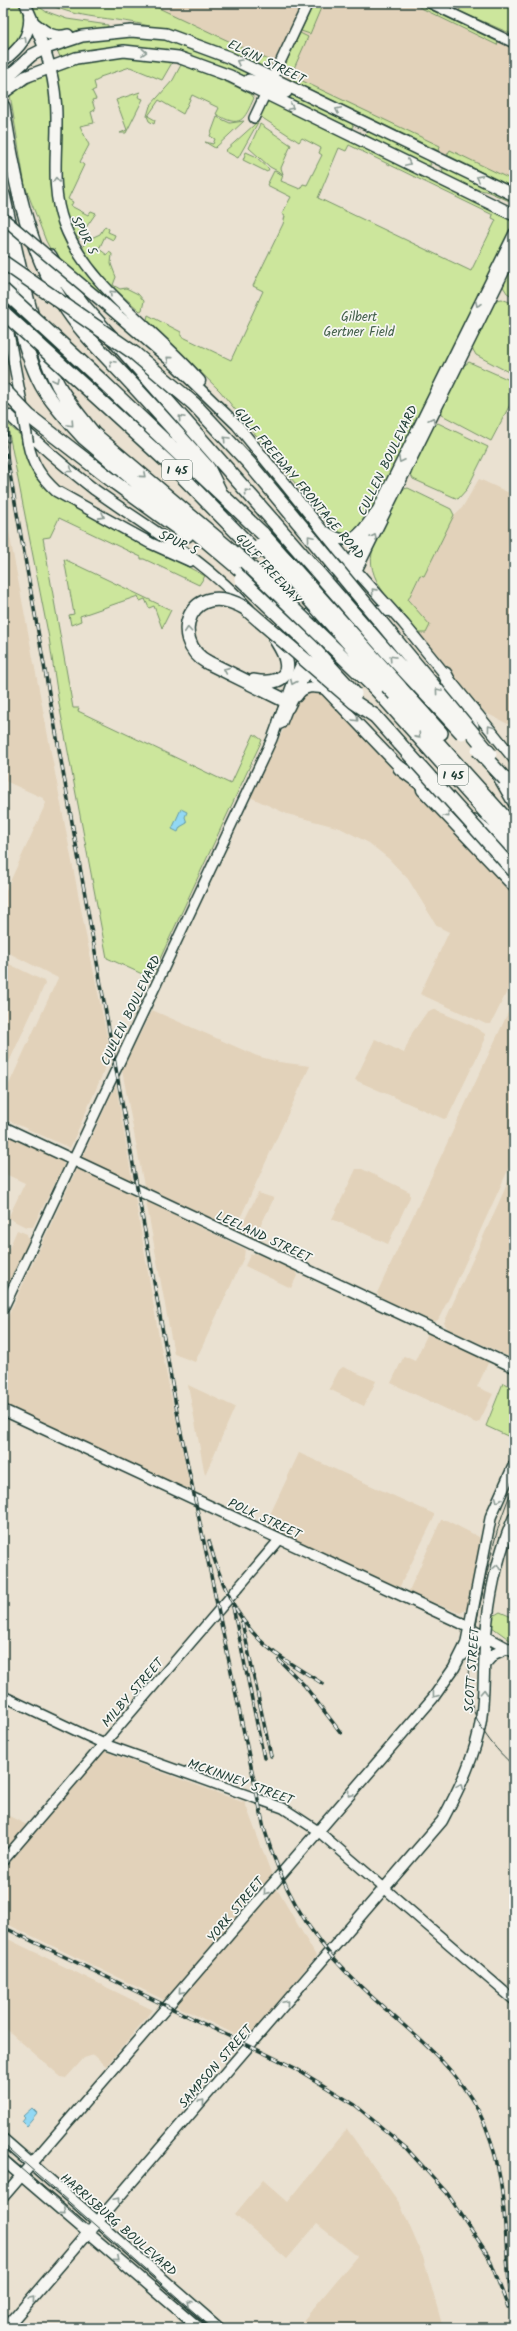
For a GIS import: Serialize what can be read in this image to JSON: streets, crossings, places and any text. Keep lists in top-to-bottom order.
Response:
{
  "streets": {
    "highway": ["I 45", "GULF FREEWAY"],
    "main road": [
      "ELGIN STREET",
      "SPUR 5",
      "GULF FREEWAY FRONTAGE ROAD",
      "LEELAND STREET",
      "POLK STREET",
      "SCOTT STREET",
      "YORK STREET",
      "SAMPSON STREET",
      "HARRISBURG BOULEVARD"
    ],
    "street": ["CULLEN BOULEVARD", "MILBY STREET", "MCKINNEY STREET"]
  },
  "crossings": [
    ["ELGIN STREET", "SPUR 5"],
    ["SPUR 5", "GULF FREEWAY FRONTAGE ROAD"],
    ["SPUR 5", "GULF FREEWAY"],
    ["CULLEN BOULEVARD", "GULF FREEWAY FRONTAGE ROAD"],
    ["CULLEN BOULEVARD", "LEELAND STREET"],
    ["POLK STREET", "SCOTT STREET"],
    ["POLK STREET", "MILBY STREET"],
    ["POLK STREET", "YORK STREET"],
    ["SCOTT STREET", "YORK STREET"],
    ["SCOTT STREET", "SAMPSON STREET"],
    ["MILBY STREET", "MCKINNEY STREET"],
    ["MCKINNEY STREET", "YORK STREET"],
    ["MCKINNEY STREET", "SAMPSON STREET"],
    ["YORK STREET", "HARRISBURG BOULEVARD"],
    ["SAMPSON STREET", "HARRISBURG BOULEVARD"]
  ],
  "one_way": ["GULF FREEWAY FRONTAGE ROAD", "YORK STREET", "SAMPSON STREET"],
  "parks": ["Gilbert Gertner Field"]
}
